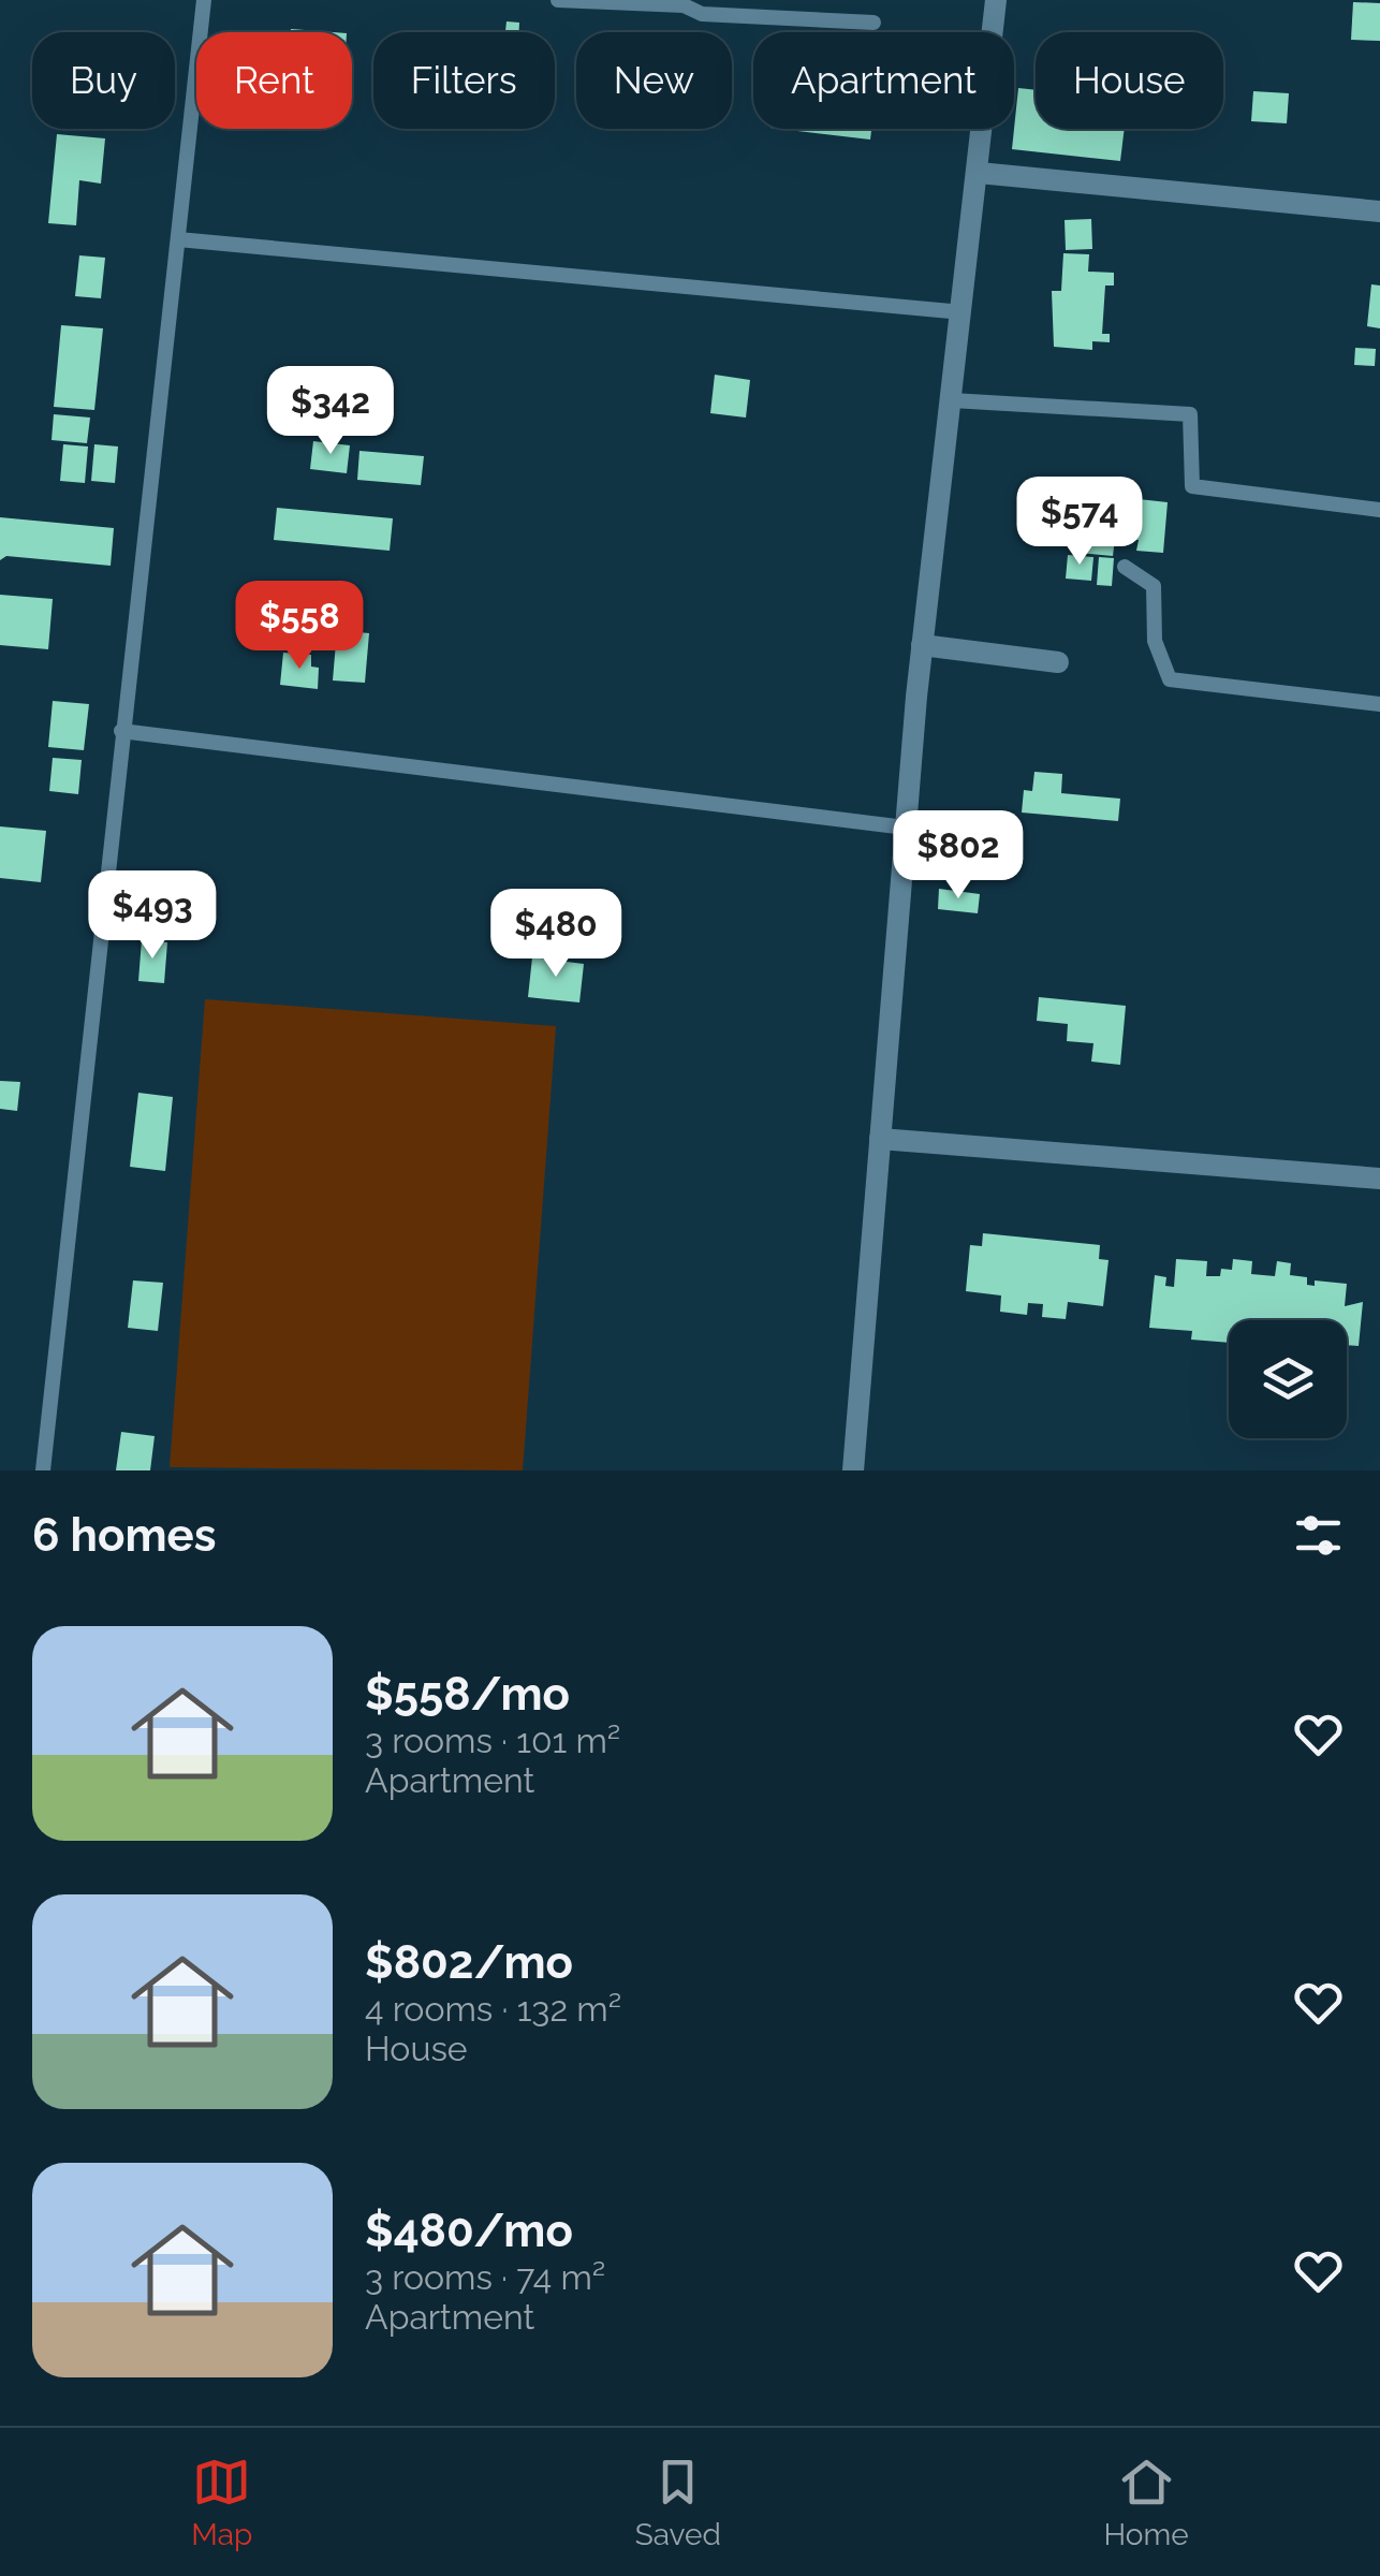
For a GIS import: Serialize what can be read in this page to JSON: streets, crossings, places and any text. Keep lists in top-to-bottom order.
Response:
{
  "page": {
    "chip": [
      "Buy",
      "Rent",
      "Filters",
      "New",
      "Apartment",
      "House"
    ],
    "price": [
      "$342",
      "$574",
      "$558",
      "$802",
      "$493",
      "$480"
    ],
    "heading": "6 homes",
    "list": [
      {
        "name": "$558/mo",
        "note": "3 rooms · 101 m² · Apartment"
      },
      {
        "name": "$802/mo",
        "note": "4 rooms · 132 m² · House"
      },
      {
        "name": "$480/mo",
        "note": "3 rooms · 74 m² · Apartment"
      }
    ],
    "tabs": ["Map", "Saved", "Home"]
  }
}
